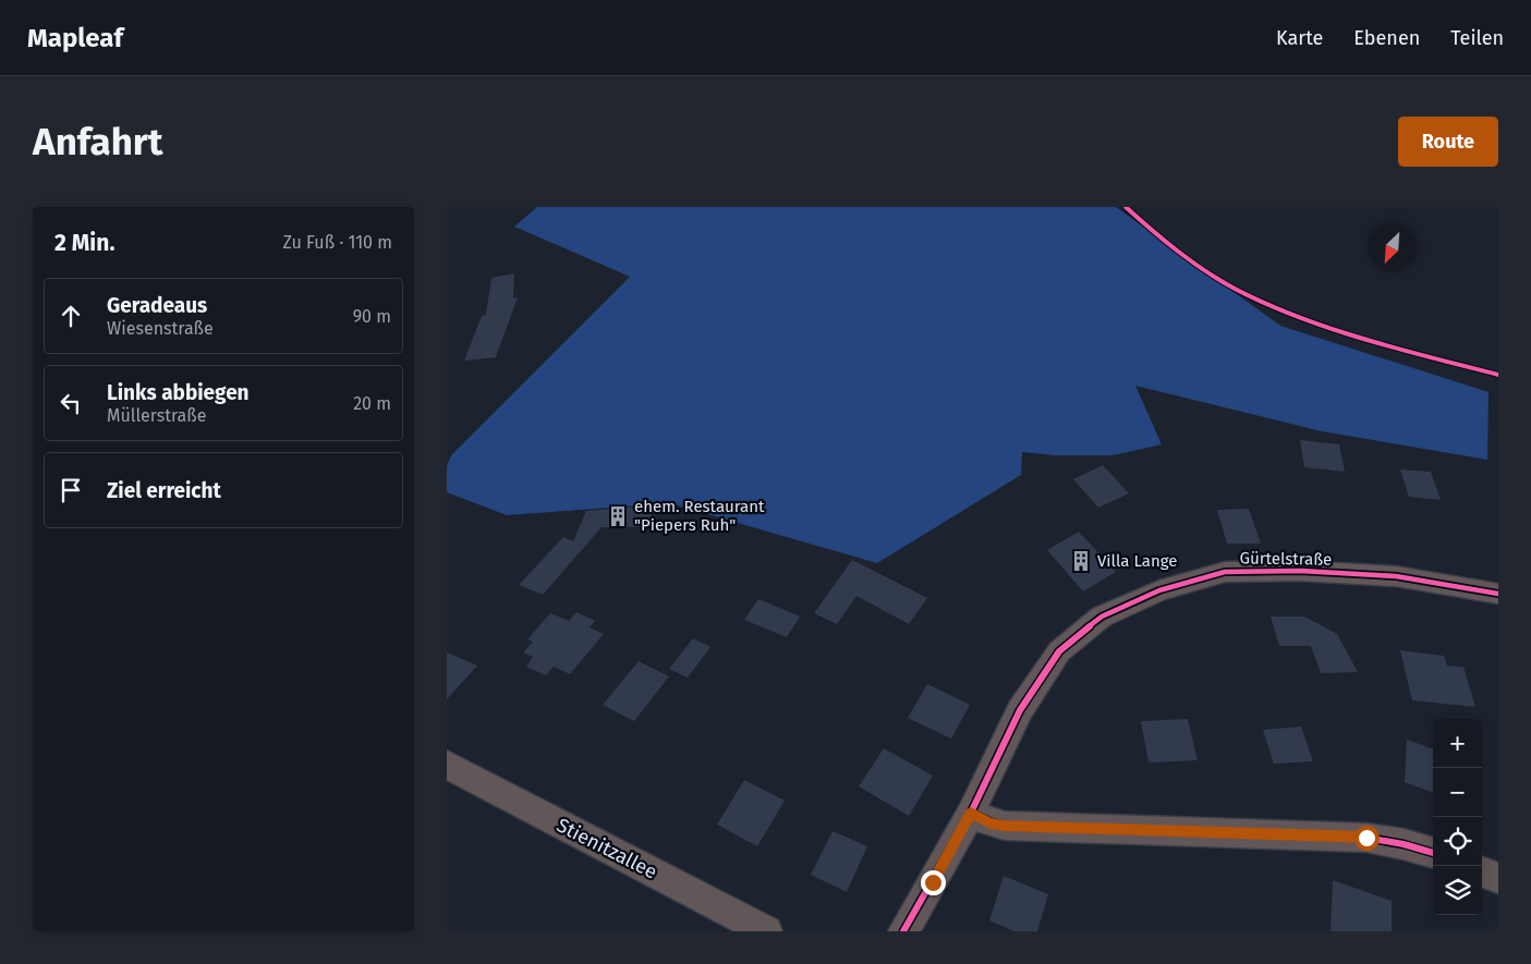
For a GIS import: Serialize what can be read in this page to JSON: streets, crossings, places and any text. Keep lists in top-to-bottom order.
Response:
{
  "streets": {
    "street": ["Gürtelstraße", "Stienitzallee"]
  },
  "places": {
    "building": ["ehem. Restaurant \"Piepers Ruh\"", "Villa Lange"]
  },
  "north": "bottom left",
  "page": {
    "header": "Mapleaf",
    "nav": ["Karte", "Ebenen", "Teilen"],
    "buttons": "Route",
    "title": "Anfahrt",
    "heading": ["2 Min.", "Zu Fuß · 110 m"],
    "list": [
      ["Geradeaus", "Wiesenstraße", "90 m"],
      ["Links abbiegen", "Müllerstraße", "20 m"],
      "Ziel erreicht"
    ],
    "map_buttons": ["+", "−"]
  }
}
